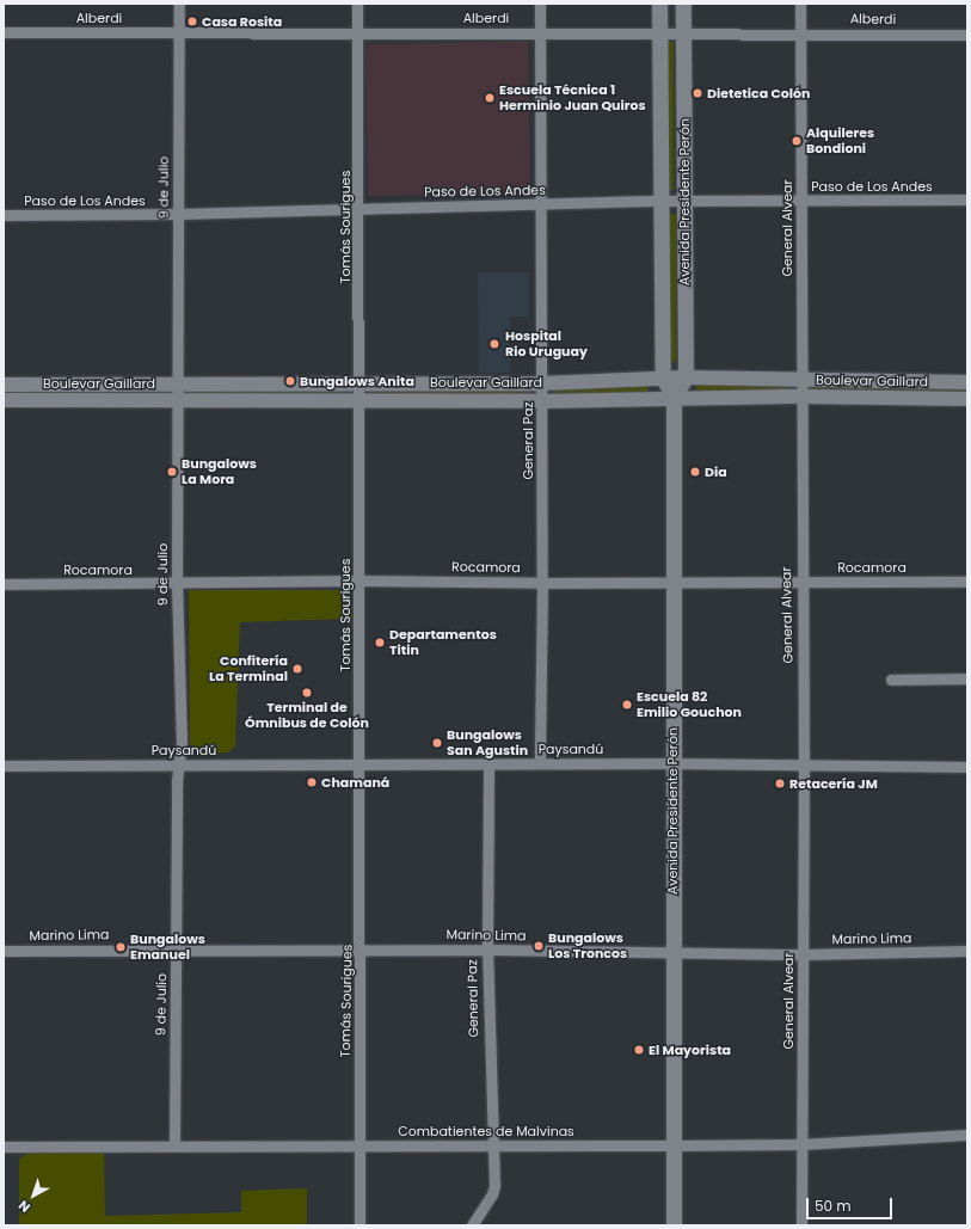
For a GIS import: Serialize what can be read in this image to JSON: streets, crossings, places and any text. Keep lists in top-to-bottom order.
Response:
{
  "streets": {
    "main road": ["Avenida Presidente Perón"],
    "street": [
      "Alberdi",
      "Paso de Los Andes",
      "9 de Julio",
      "Tomás Sourigues",
      "General Alvear",
      "Boulevar Gaillard",
      "General Paz",
      "Rocamora",
      "Paysandú",
      "Marino Lima",
      "Combatientes de Malvinas"
    ]
  },
  "crossings": [
    ["Alberdi", "9 de Julio"],
    ["Alberdi", "Avenida Presidente Perón"],
    ["Alberdi", "Tomás Sourigues"],
    ["Alberdi", "General Alvear"],
    ["Alberdi", "General Paz"],
    ["Paso de Los Andes", "9 de Julio"],
    ["Paso de Los Andes", "Avenida Presidente Perón"],
    ["Paso de Los Andes", "Tomás Sourigues"],
    ["Paso de Los Andes", "General Alvear"],
    ["Paso de Los Andes", "General Paz"],
    ["9 de Julio", "Boulevar Gaillard"],
    ["9 de Julio", "Rocamora"],
    ["9 de Julio", "Paysandú"],
    ["9 de Julio", "Marino Lima"],
    ["9 de Julio", "Combatientes de Malvinas"],
    ["Avenida Presidente Perón", "Boulevar Gaillard"],
    ["Avenida Presidente Perón", "Rocamora"],
    ["Avenida Presidente Perón", "Paysandú"],
    ["Avenida Presidente Perón", "Marino Lima"],
    ["Avenida Presidente Perón", "Combatientes de Malvinas"],
    ["Tomás Sourigues", "Boulevar Gaillard"],
    ["Tomás Sourigues", "Rocamora"],
    ["Tomás Sourigues", "Paysandú"],
    ["Tomás Sourigues", "Marino Lima"],
    ["Tomás Sourigues", "Combatientes de Malvinas"],
    ["General Alvear", "Boulevar Gaillard"],
    ["General Alvear", "Rocamora"],
    ["General Alvear", "Paysandú"],
    ["General Alvear", "Marino Lima"],
    ["General Alvear", "Combatientes de Malvinas"],
    ["Boulevar Gaillard", "General Paz"],
    ["General Paz", "Rocamora"],
    ["General Paz", "Paysandú"],
    ["General Paz", "Marino Lima"],
    ["General Paz", "Combatientes de Malvinas"]
  ],
  "places": [
    "Casa Rosita",
    "Dietetica Colón",
    "Escuela Técnica 1 Herminio Juan Quiros",
    "Alquileres Bondioni",
    "Hospital Rio Uruguay",
    "Bungalows Anita",
    "Bungalows La Mora",
    "Dia",
    "Departamentos Titin",
    "Confitería La Terminal",
    "Terminal de Ómnibus de Colón",
    "Escuela 82 Emilio Gouchon",
    "Bungalows San Agustin",
    "Chamaná",
    "Retacería JM",
    "Bungalows Los Troncos",
    "Bungalows Emanuel",
    "El Mayorista"
  ],
  "scale_bar": "50 m",
  "north": "bottom left"
}
